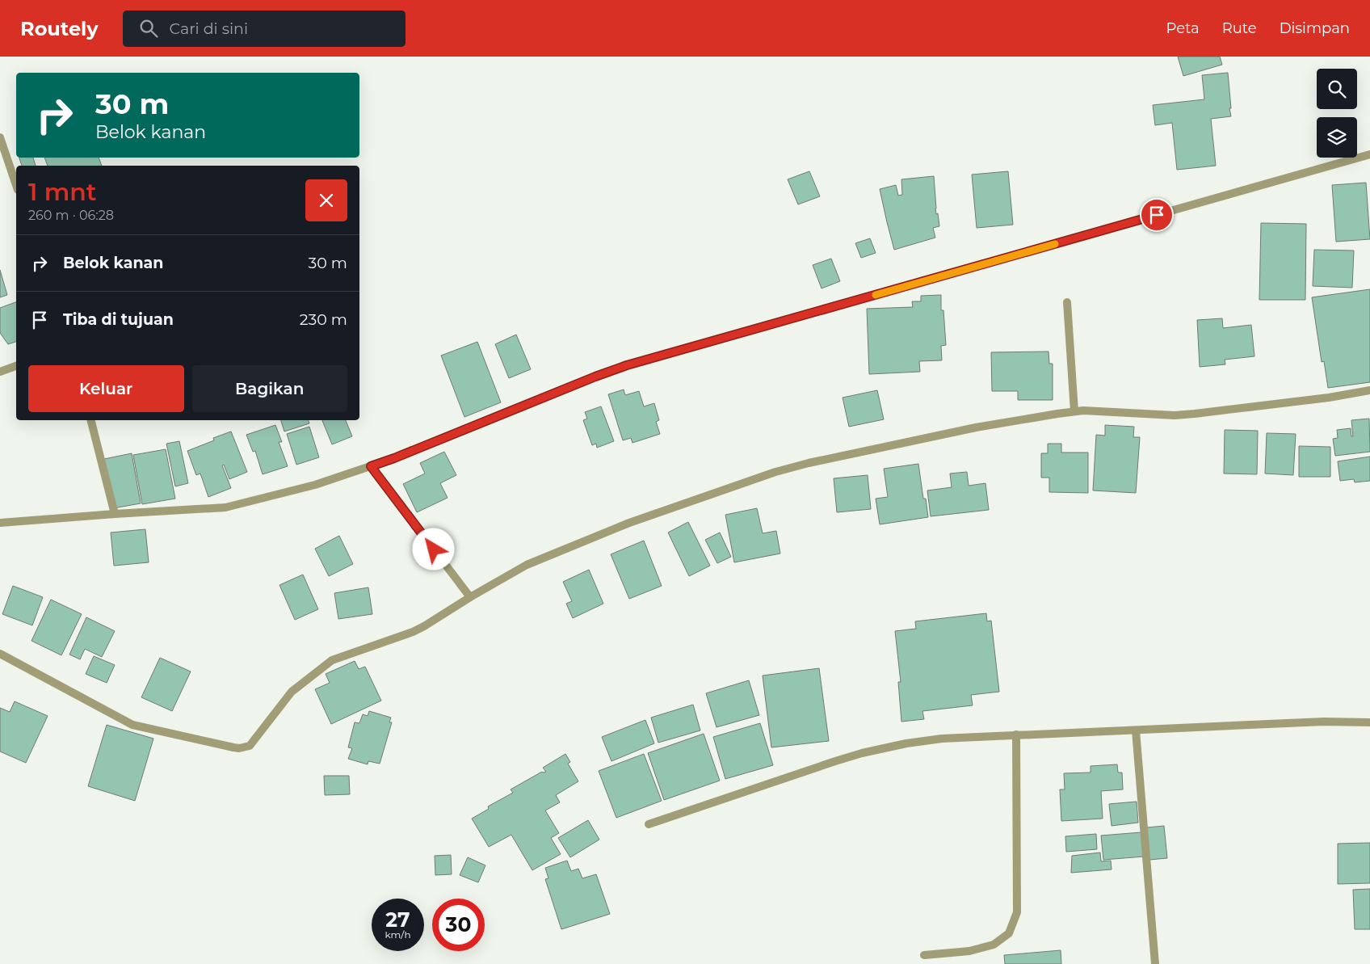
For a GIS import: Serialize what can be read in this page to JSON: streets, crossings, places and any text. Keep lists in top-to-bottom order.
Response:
{
  "page": {
    "header": "Routely",
    "search": "Cari di sini",
    "nav": ["Peta", "Rute", "Disimpan"],
    "turn": ["30 m", "Belok kanan"],
    "heading": ["1 mnt", "260 m · 06:28"],
    "list": [
      {
        "name": "Belok kanan",
        "value": "30 m"
      },
      {
        "name": "Tiba di tujuan",
        "value": "230 m"
      }
    ],
    "buttons": ["Keluar", "Bagikan"],
    "speed": "27 km/h",
    "limit": "30"
  }
}
